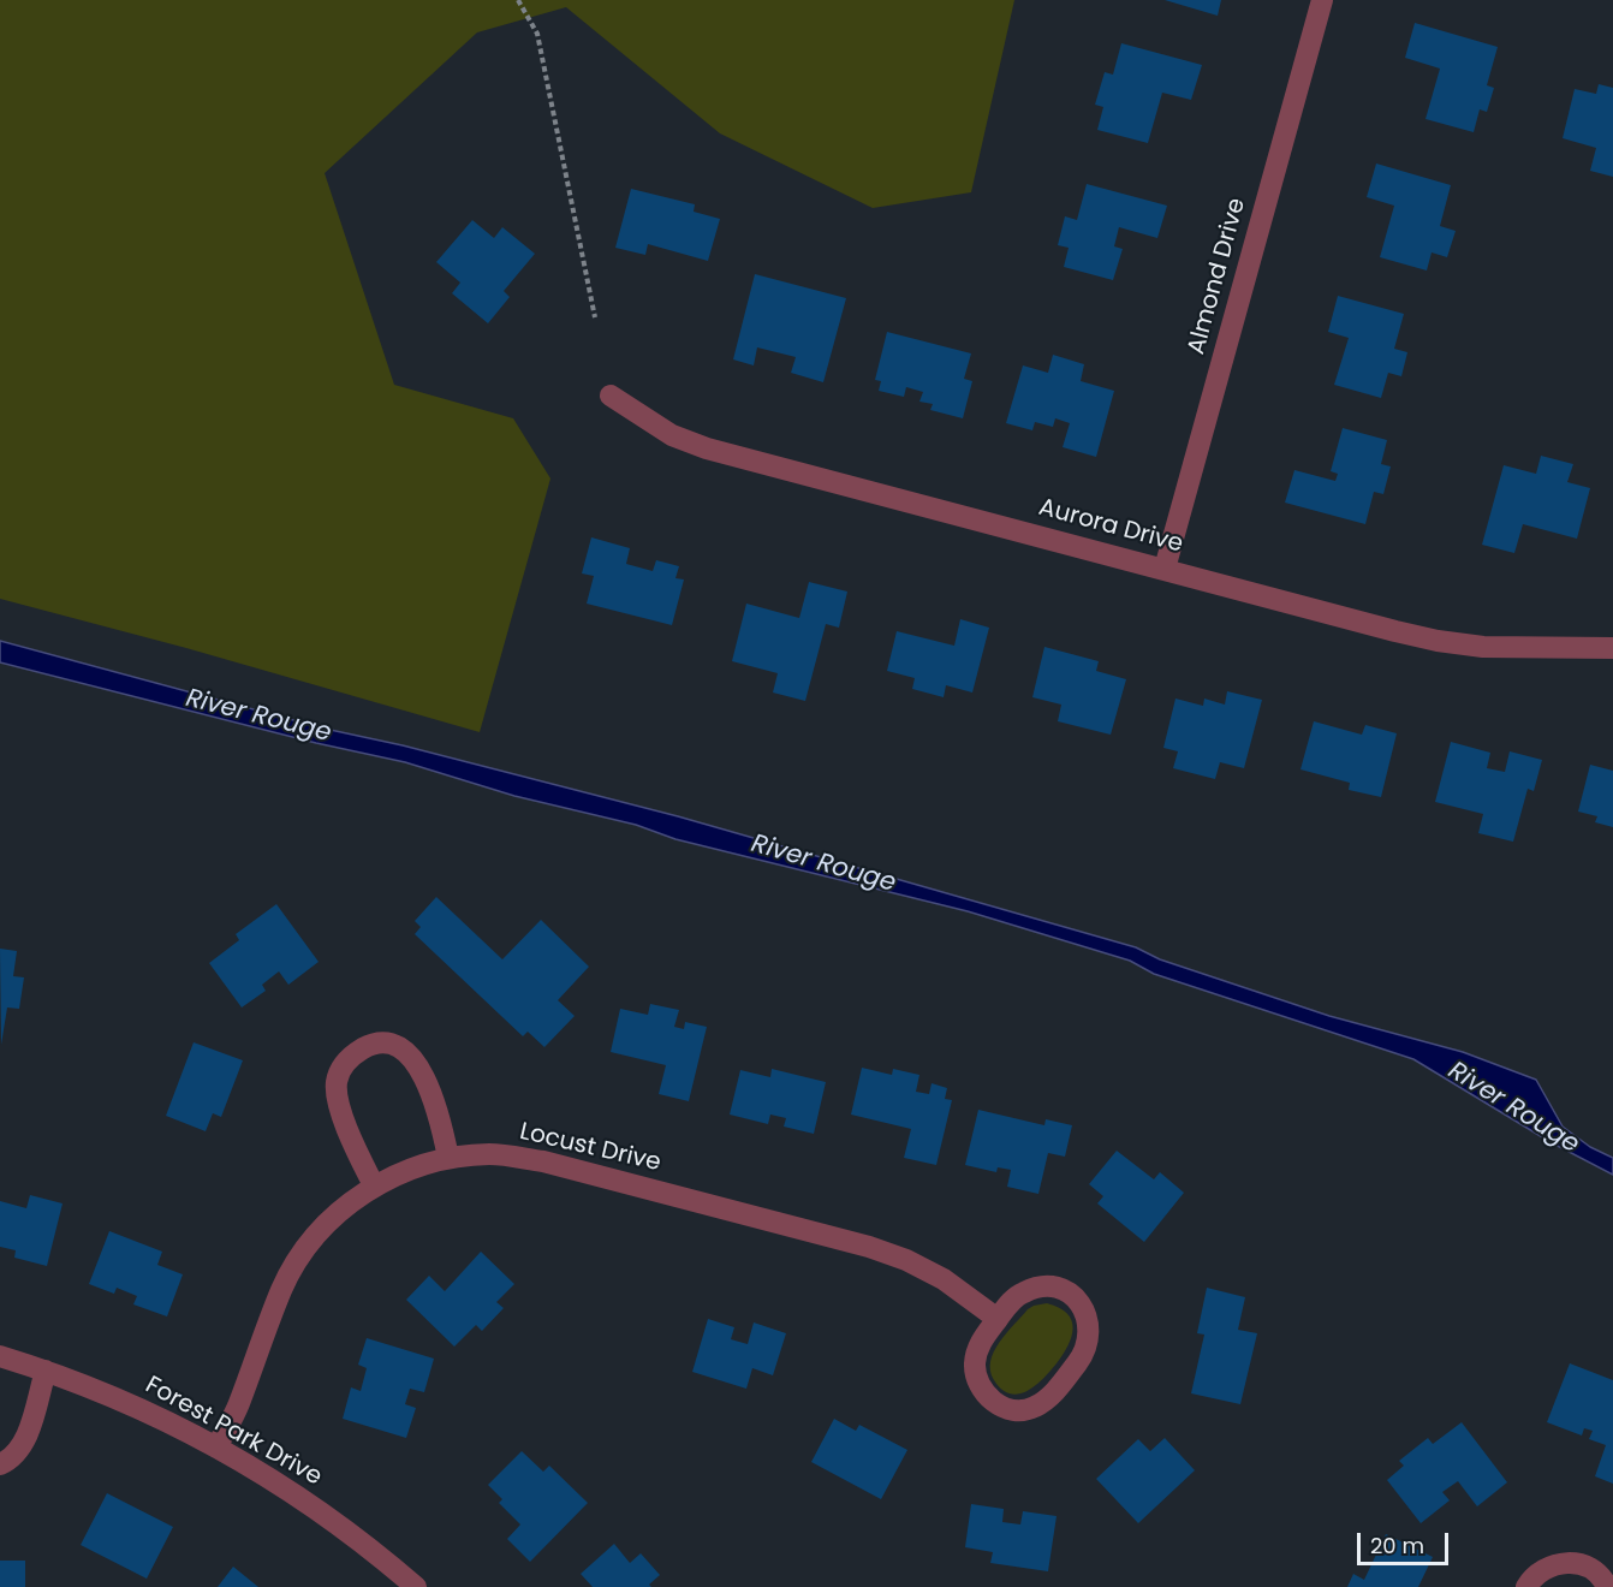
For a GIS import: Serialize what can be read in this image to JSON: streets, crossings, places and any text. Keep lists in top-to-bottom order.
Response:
{
  "streets": {
    "street": [
      "Almond Drive",
      "Aurora Drive",
      "Locust Drive",
      "Forest Park Drive"
    ]
  },
  "crossings": [
    ["Almond Drive", "Aurora Drive"],
    ["Locust Drive", "Forest Park Drive"]
  ],
  "water": ["River Rouge"],
  "scale_bar": "20 m"
}
